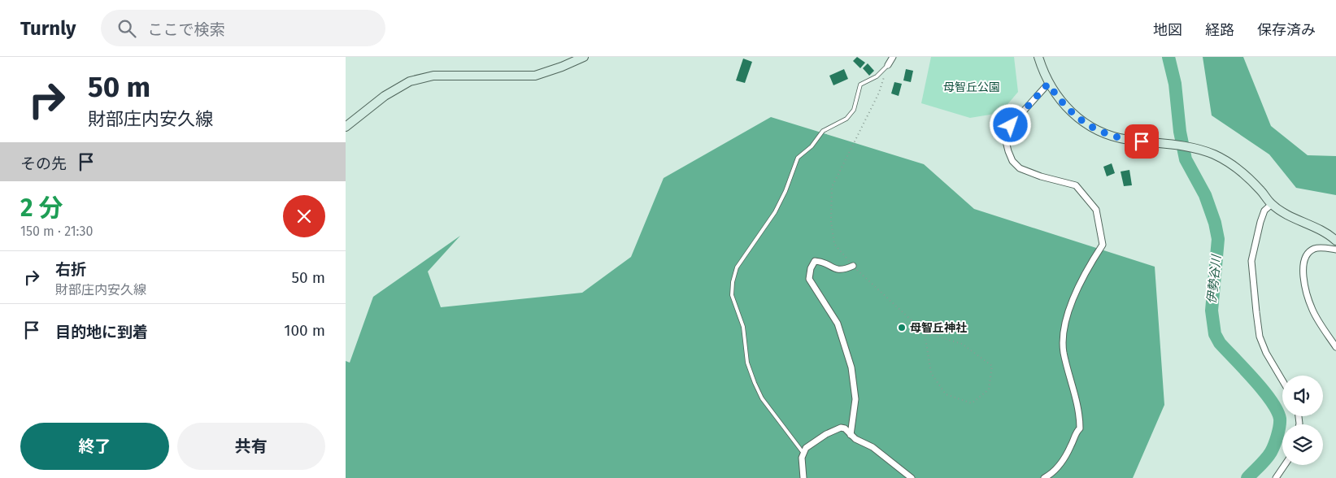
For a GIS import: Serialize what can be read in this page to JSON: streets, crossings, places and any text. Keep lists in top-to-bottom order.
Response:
{
  "water": ["伊勢谷川"],
  "parks": ["母智丘公園"],
  "places": ["母智丘神社"],
  "page": {
    "header": "Turnly",
    "search": "ここで検索",
    "nav": ["地図", "経路", "保存済み"],
    "turn": ["50 m", "財部庄内安久線"],
    "then": "その先",
    "heading": ["2 分", "150 m · 21:30"],
    "list": [
      {
        "name": "右折",
        "note": "財部庄内安久線",
        "value": "50 m"
      },
      {
        "name": "目的地に到着",
        "value": "100 m"
      }
    ],
    "buttons": ["終了", "共有"]
  }
}
